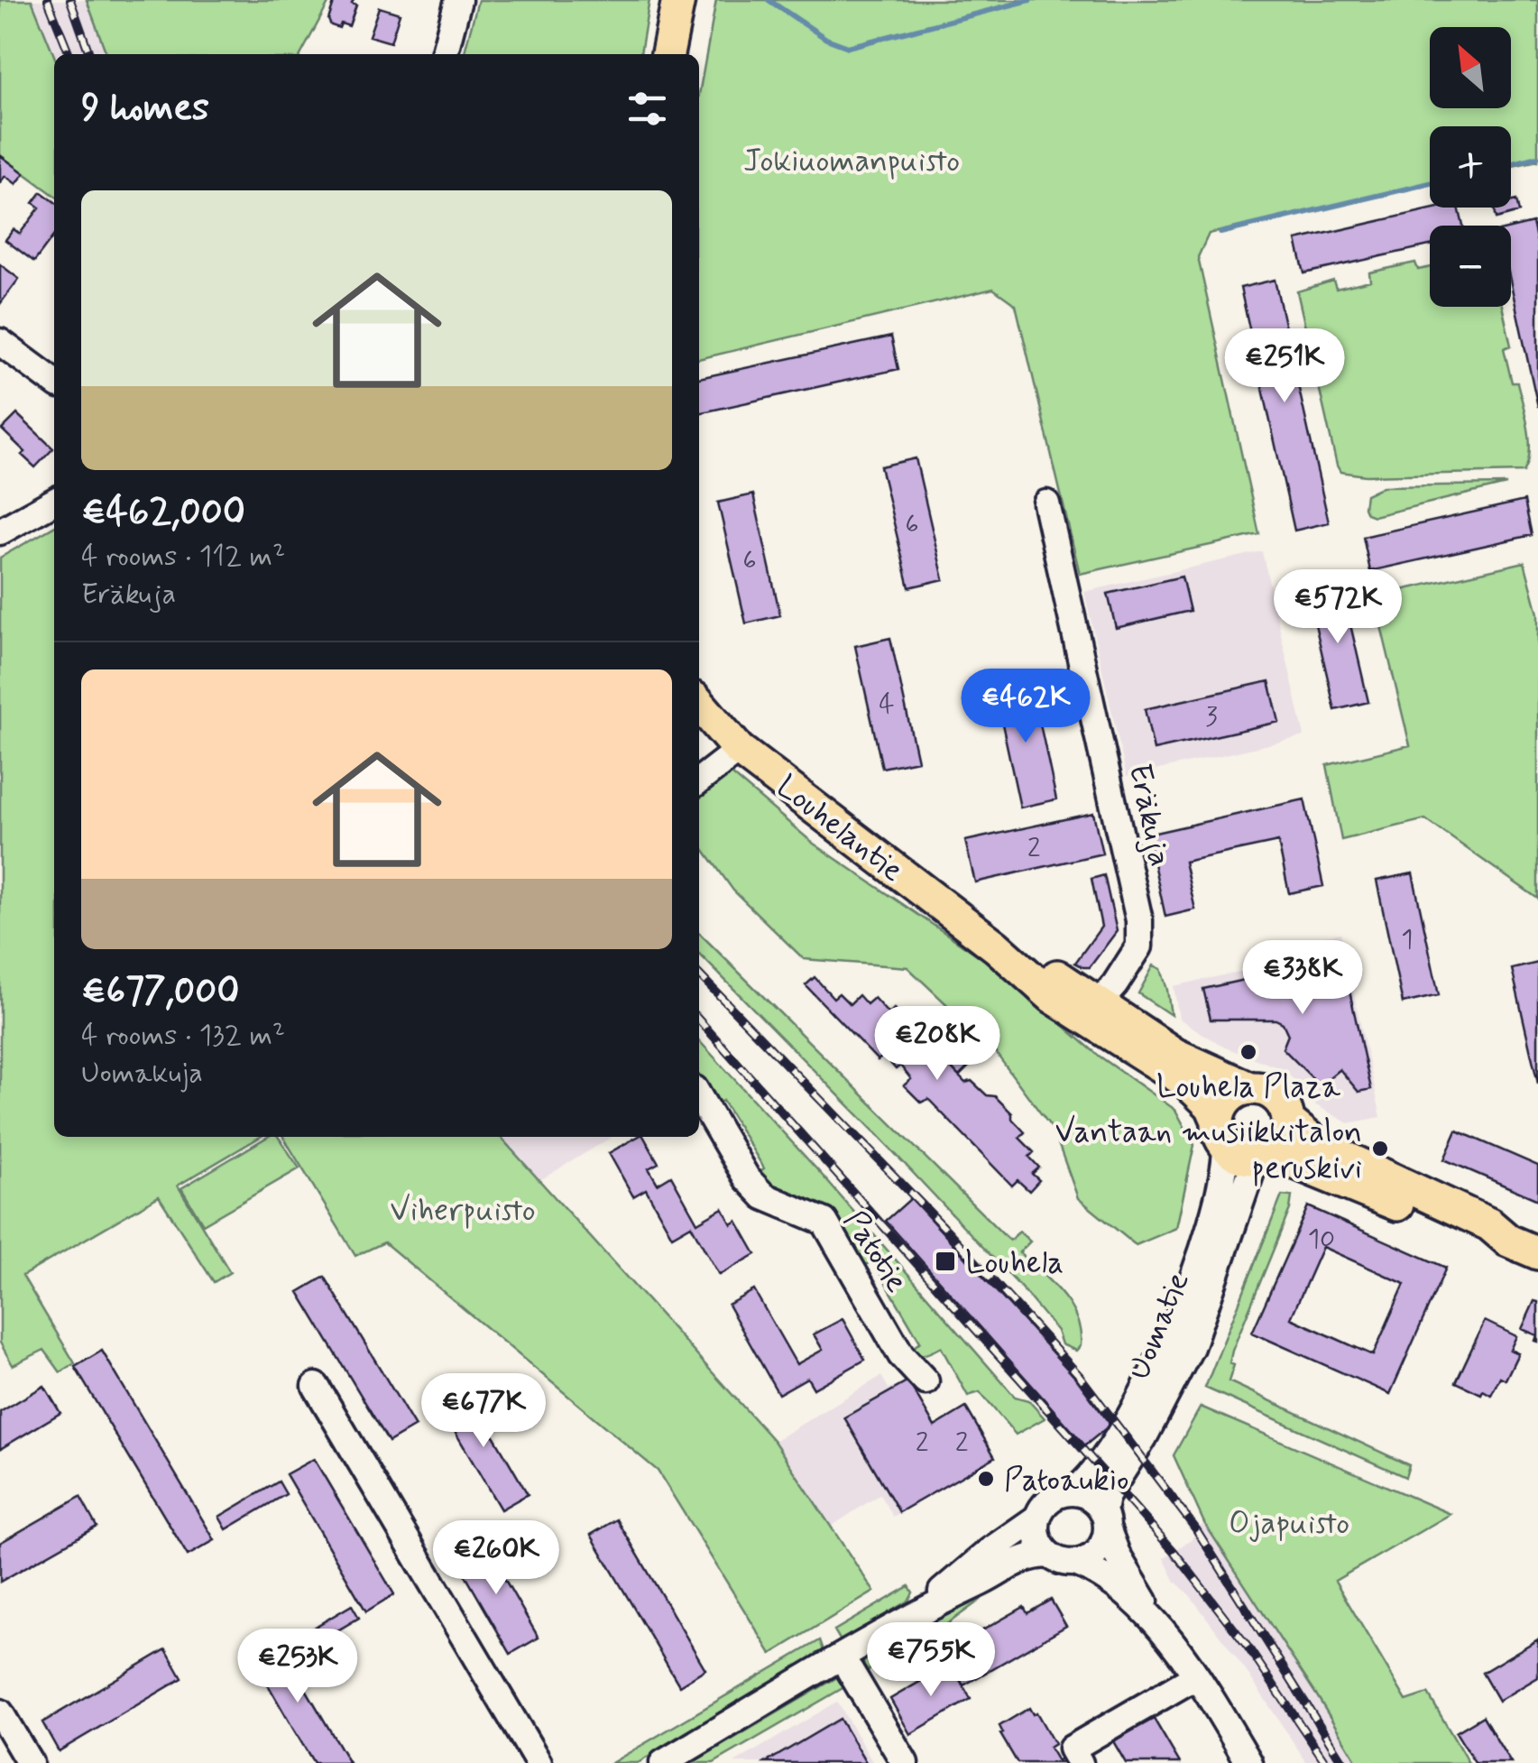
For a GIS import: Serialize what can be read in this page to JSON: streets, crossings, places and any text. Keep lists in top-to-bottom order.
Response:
{
  "streets": {
    "main road": ["Louhelantie"],
    "street": ["Eräkuja", "Patotie", "Uomatie"]
  },
  "crossings": [
    ["Eräkuja", "Louhelantie"],
    ["Louhelantie", "Uomatie"]
  ],
  "parks": ["Jokiuomanpuisto", "Viherpuisto", "Ojapuisto"],
  "places": {
    "other": ["Louhela Plaza", "Vantaan musiikkitalon peruskivi", "Patoaukio"],
    "transit": ["Louhela"]
  },
  "house_numbers": [
    "6",
    "6",
    "4",
    "3",
    "2",
    "1",
    "10",
    "2",
    "2"
  ],
  "north": "top left",
  "page": {
    "map_buttons": ["+", "−"],
    "heading": "9 homes",
    "list": [
      {
        "name": "€462,000",
        "note": "4 rooms · 112 m² · Eräkuja"
      },
      {
        "name": "€677,000",
        "note": "4 rooms · 132 m² · Uomakuja"
      }
    ],
    "price": [
      "€251K",
      "€572K",
      "€462K",
      "€338K",
      "€208K",
      "€677K",
      "€260K",
      "€755K",
      "€253K"
    ]
  }
}
